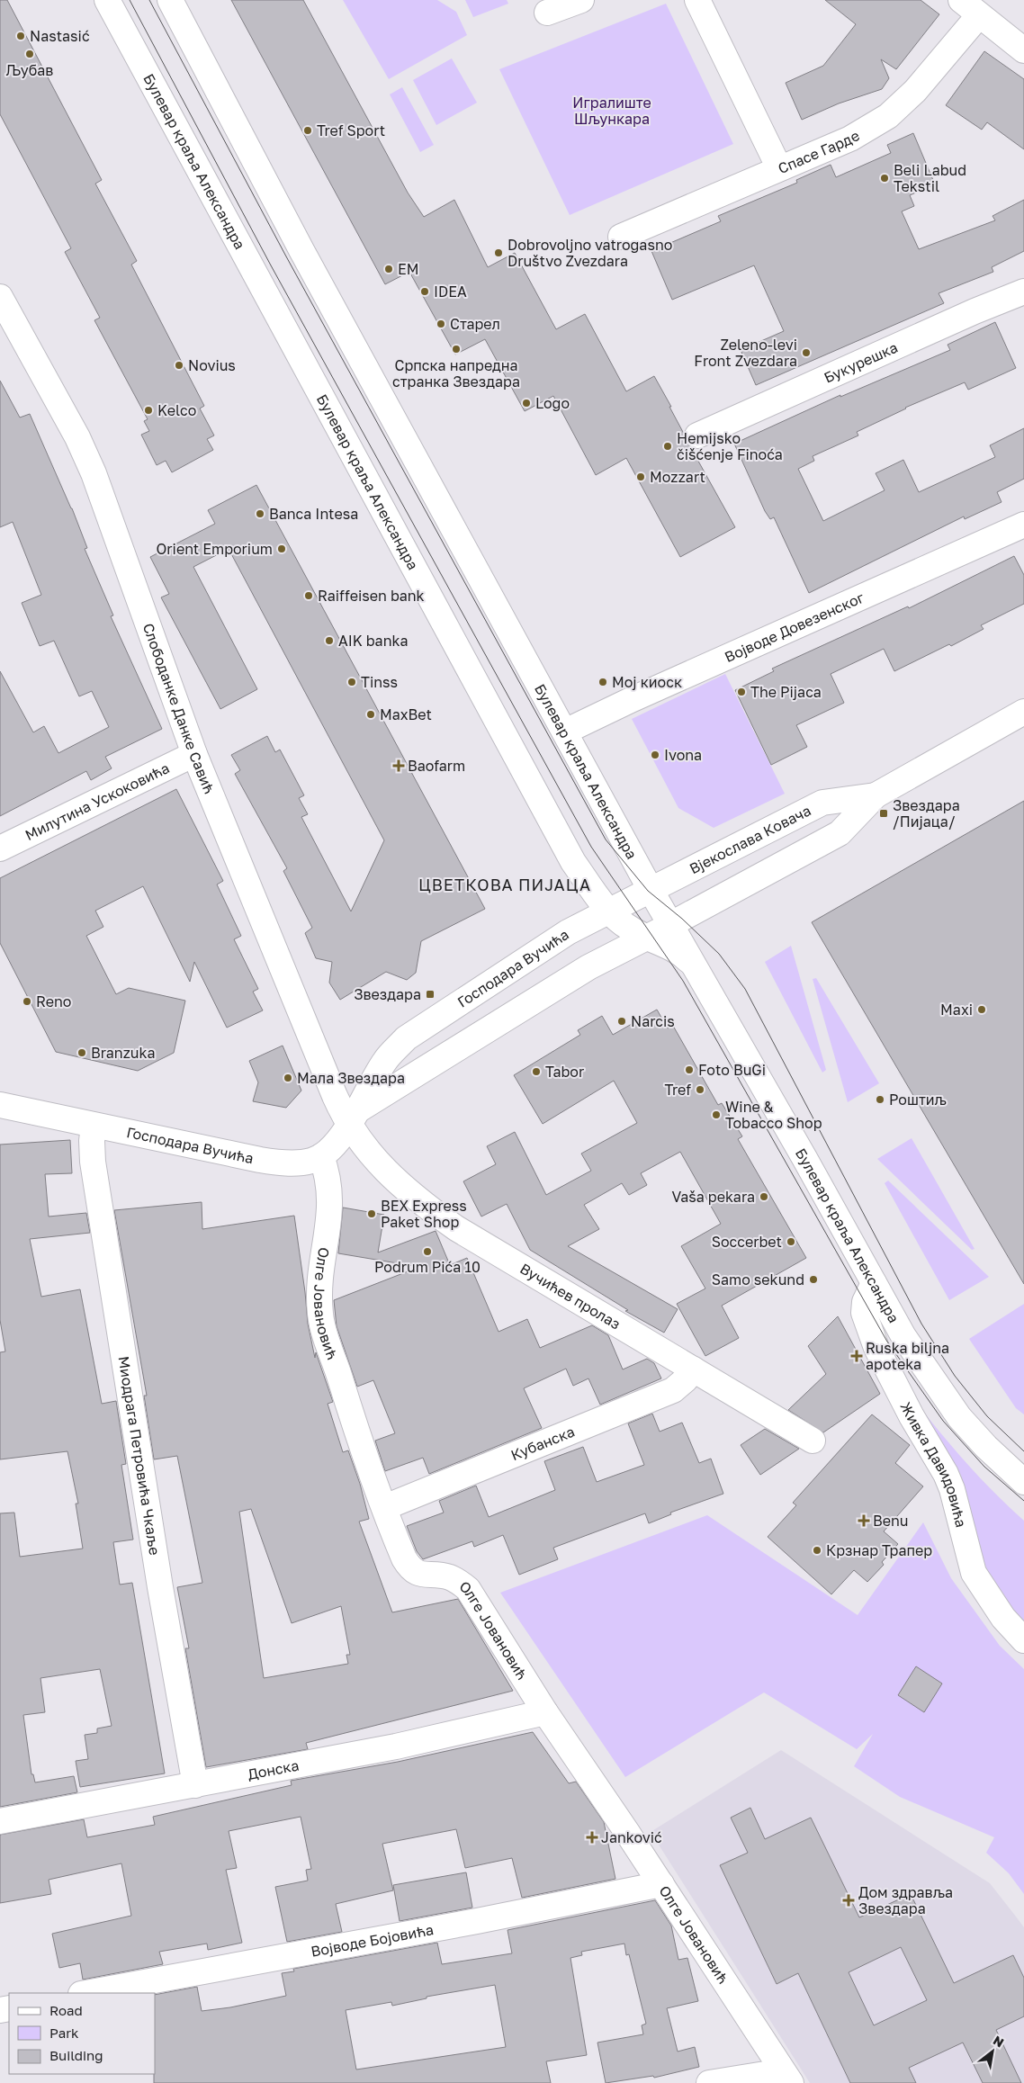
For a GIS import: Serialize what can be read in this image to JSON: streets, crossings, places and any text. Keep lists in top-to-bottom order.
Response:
{
  "streets": {
    "street": [
      "Спасе Гарде",
      "Булевар краља Александра",
      "Букурешка",
      "Војводе Довезенског",
      "Слободанке Данке Савић",
      "Милутина Ускоковића",
      "Вјекослава Ковача",
      "Господара Вучића",
      "Вучићев пролаз",
      "Олге Јовановић",
      "Кубанска",
      "Миодрага Петровића Чкаље",
      "Живка Давидовића",
      "Донска",
      "Војводе Бојовића"
    ]
  },
  "crossings": [
    ["Булевар краља Александра", "Војводе Довезенског"],
    ["Булевар краља Александра", "Вјекослава Ковача"],
    ["Булевар краља Александра", "Господара Вучића"],
    ["Булевар краља Александра", "Живка Давидовића"],
    ["Слободанке Данке Савић", "Милутина Ускоковића"],
    ["Слободанке Данке Савић", "Господара Вучића"],
    ["Слободанке Данке Савић", "Вучићев пролаз"],
    ["Вјекослава Ковача", "Господара Вучића"],
    ["Господара Вучића", "Вучићев пролаз"],
    ["Господара Вучића", "Олге Јовановић"],
    ["Господара Вучића", "Миодрага Петровића Чкаље"],
    ["Вучићев пролаз", "Кубанска"],
    ["Олге Јовановић", "Кубанска"],
    ["Олге Јовановић", "Донска"],
    ["Олге Јовановић", "Војводе Бојовића"],
    ["Миодрага Петровића Чкаље", "Донска"]
  ],
  "districts": ["ЦВЕТКОВА ПИЈАЦА"],
  "parks": ["Игралиште Шљункара"],
  "places": {
    "other": [
      "Nastasić",
      "Љубав",
      "Tref Sport",
      "Beli Labud Tekstil",
      "Dobrovoljno vatrogasno Društvo Zvezdara",
      "EM",
      "IDEA",
      "Старел",
      "Српска напредна странка Звездара",
      "Zeleno-levi Front Zvezdara",
      "Novius",
      "Logo",
      "Kelco",
      "Hemijsko čišćenje Finoća",
      "Mozzart",
      "Banca Intesa",
      "Orient Emporium",
      "Raiffeisen bank",
      "AIK banka",
      "Tinss",
      "Мој киоск",
      "The Pijaca",
      "MaxBet",
      "Ivona",
      "Reno",
      "Maxi",
      "Narcis",
      "Branzuka",
      "Foto BuGi",
      "Tabor",
      "Мала Звездара",
      "Tref",
      "Роштиљ",
      "Wine & Tobacco Shop",
      "Vaša pekara",
      "BEX Express Paket Shop",
      "Soccerbet",
      "Podrum Pića 10",
      "Samo sekund",
      "Крзнар Трапер"
    ],
    "health": [
      "Baofarm",
      "Ruska biljna apoteka",
      "Benu",
      "Janković",
      "Дом здравља Звездара"
    ],
    "transit": ["Звездара /Пијаца/", "Звездара"]
  },
  "legend": ["Road", "Park", "Building"],
  "north": "top right"
}
